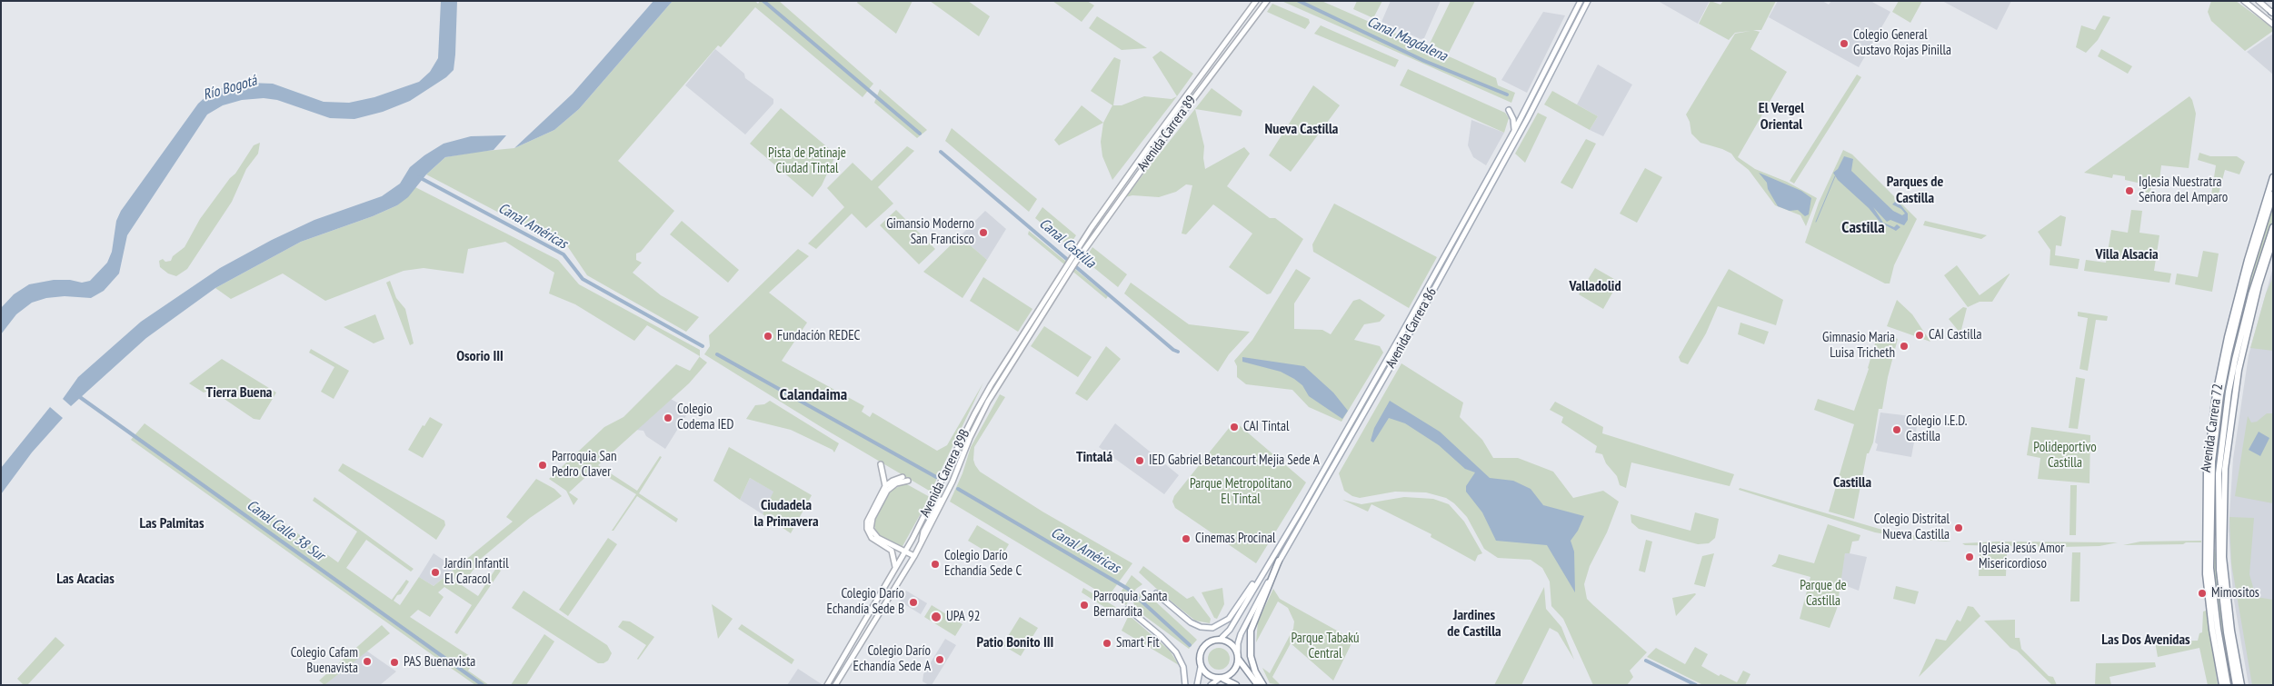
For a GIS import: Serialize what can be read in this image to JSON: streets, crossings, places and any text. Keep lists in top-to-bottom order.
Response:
{
  "streets": {
    "highway": ["Avenida Carrera 72"],
    "main road": ["Avenida Carrera 89", "Avenida Carrera 86", "Avenida Carrera 89B"]
  },
  "crossings": [
    ["Avenida Carrera 89", "Avenida Carrera 89B"]
  ],
  "districts": [
    "El Vergel Oriental",
    "Nueva Castilla",
    "Parques de Castilla",
    "Castilla",
    "Villa Alsacia",
    "Valladolid",
    "Osorio III",
    "Tierra Buena",
    "Calandaima",
    "Tintalá",
    "Castilla",
    "Ciudadela la Primavera",
    "Las Palmitas",
    "Las Acacias",
    "Jardines de Castilla",
    "Las Dos Avenidas",
    "Patio Bonito III"
  ],
  "water": [
    "Canal Magdalena",
    "Río Bogotá",
    "Canal Américas",
    "Canal Castilla",
    "Canal Calle 38 Sur"
  ],
  "parks": [
    "Pista de Patinaje Ciudad Tintal",
    "Polideportivo Castilla",
    "Parque Metropolitano El Tintal",
    "Parque de Castilla",
    "Parque Tabakú Central"
  ],
  "places": [
    "Colegio General Gustavo Rojas Pinilla",
    "Iglesia Nuestratra Señora del Amparo",
    "Gimansio Moderno San Francisco",
    "CAI Castilla",
    "Fundación REDEC",
    "Gimnasio Maria Luisa Tricheth",
    "Colegio Codema IED",
    "CAI Tintal",
    "Colegio I.E.D. Castilla",
    "IED Gabriel Betancourt Mejia Sede A",
    "Parroquia San Pedro Claver",
    "Colegio Distrital Nueva Castilla",
    "Cinemas Procinal",
    "Iglesia Jesús Amor Misericordioso",
    "Colegio Darío Echandía Sede C",
    "Jardín Infantil El Caracol",
    "Mimositos",
    "Colegio Darío Echandía Sede B",
    "Parroquia Santa Bernardita",
    "UPA 92",
    "Smart Fit",
    "Colegio Darío Echandía Sede A",
    "Colegio Cafam Buenavista",
    "PAS Buenavista"
  ]
}
